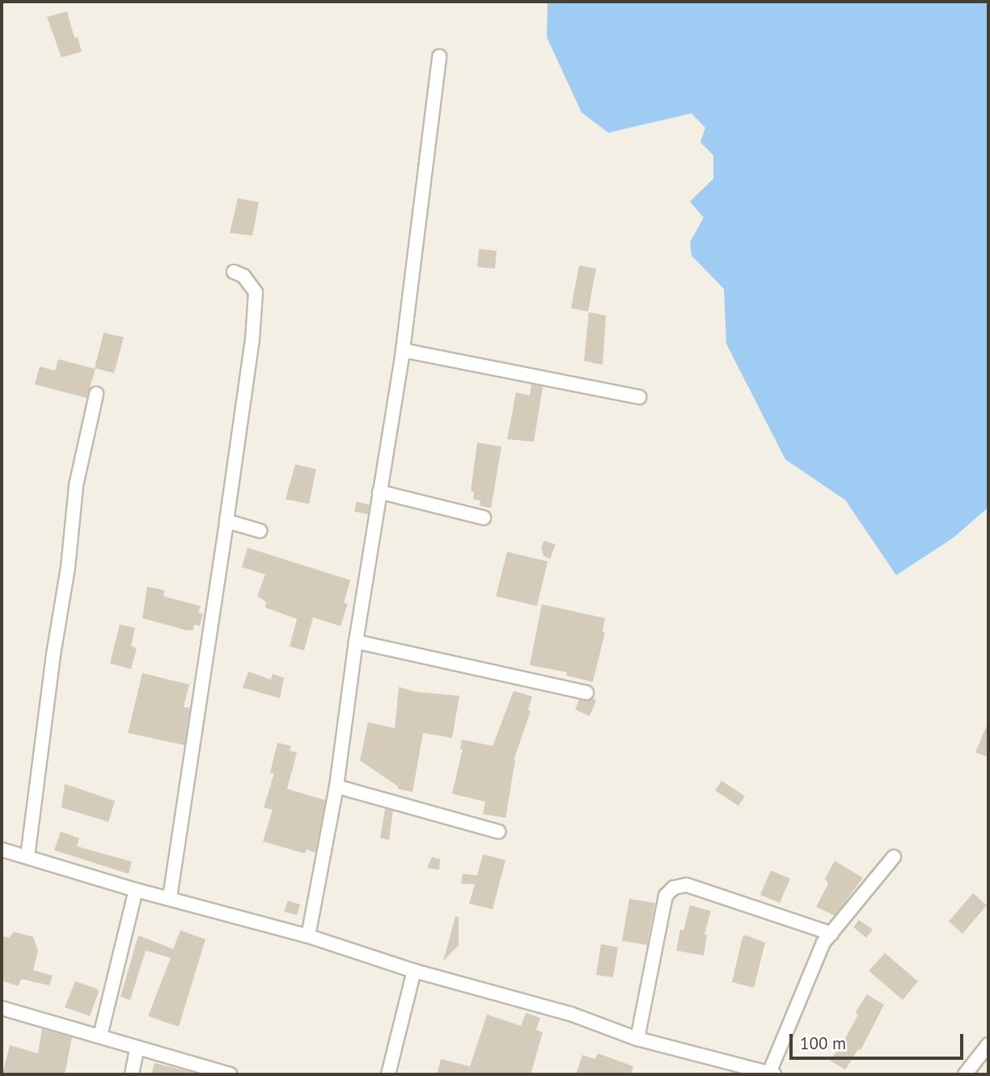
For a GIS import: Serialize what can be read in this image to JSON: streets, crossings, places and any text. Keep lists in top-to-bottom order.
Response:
{
  "scale_bar": "100 m"
}
